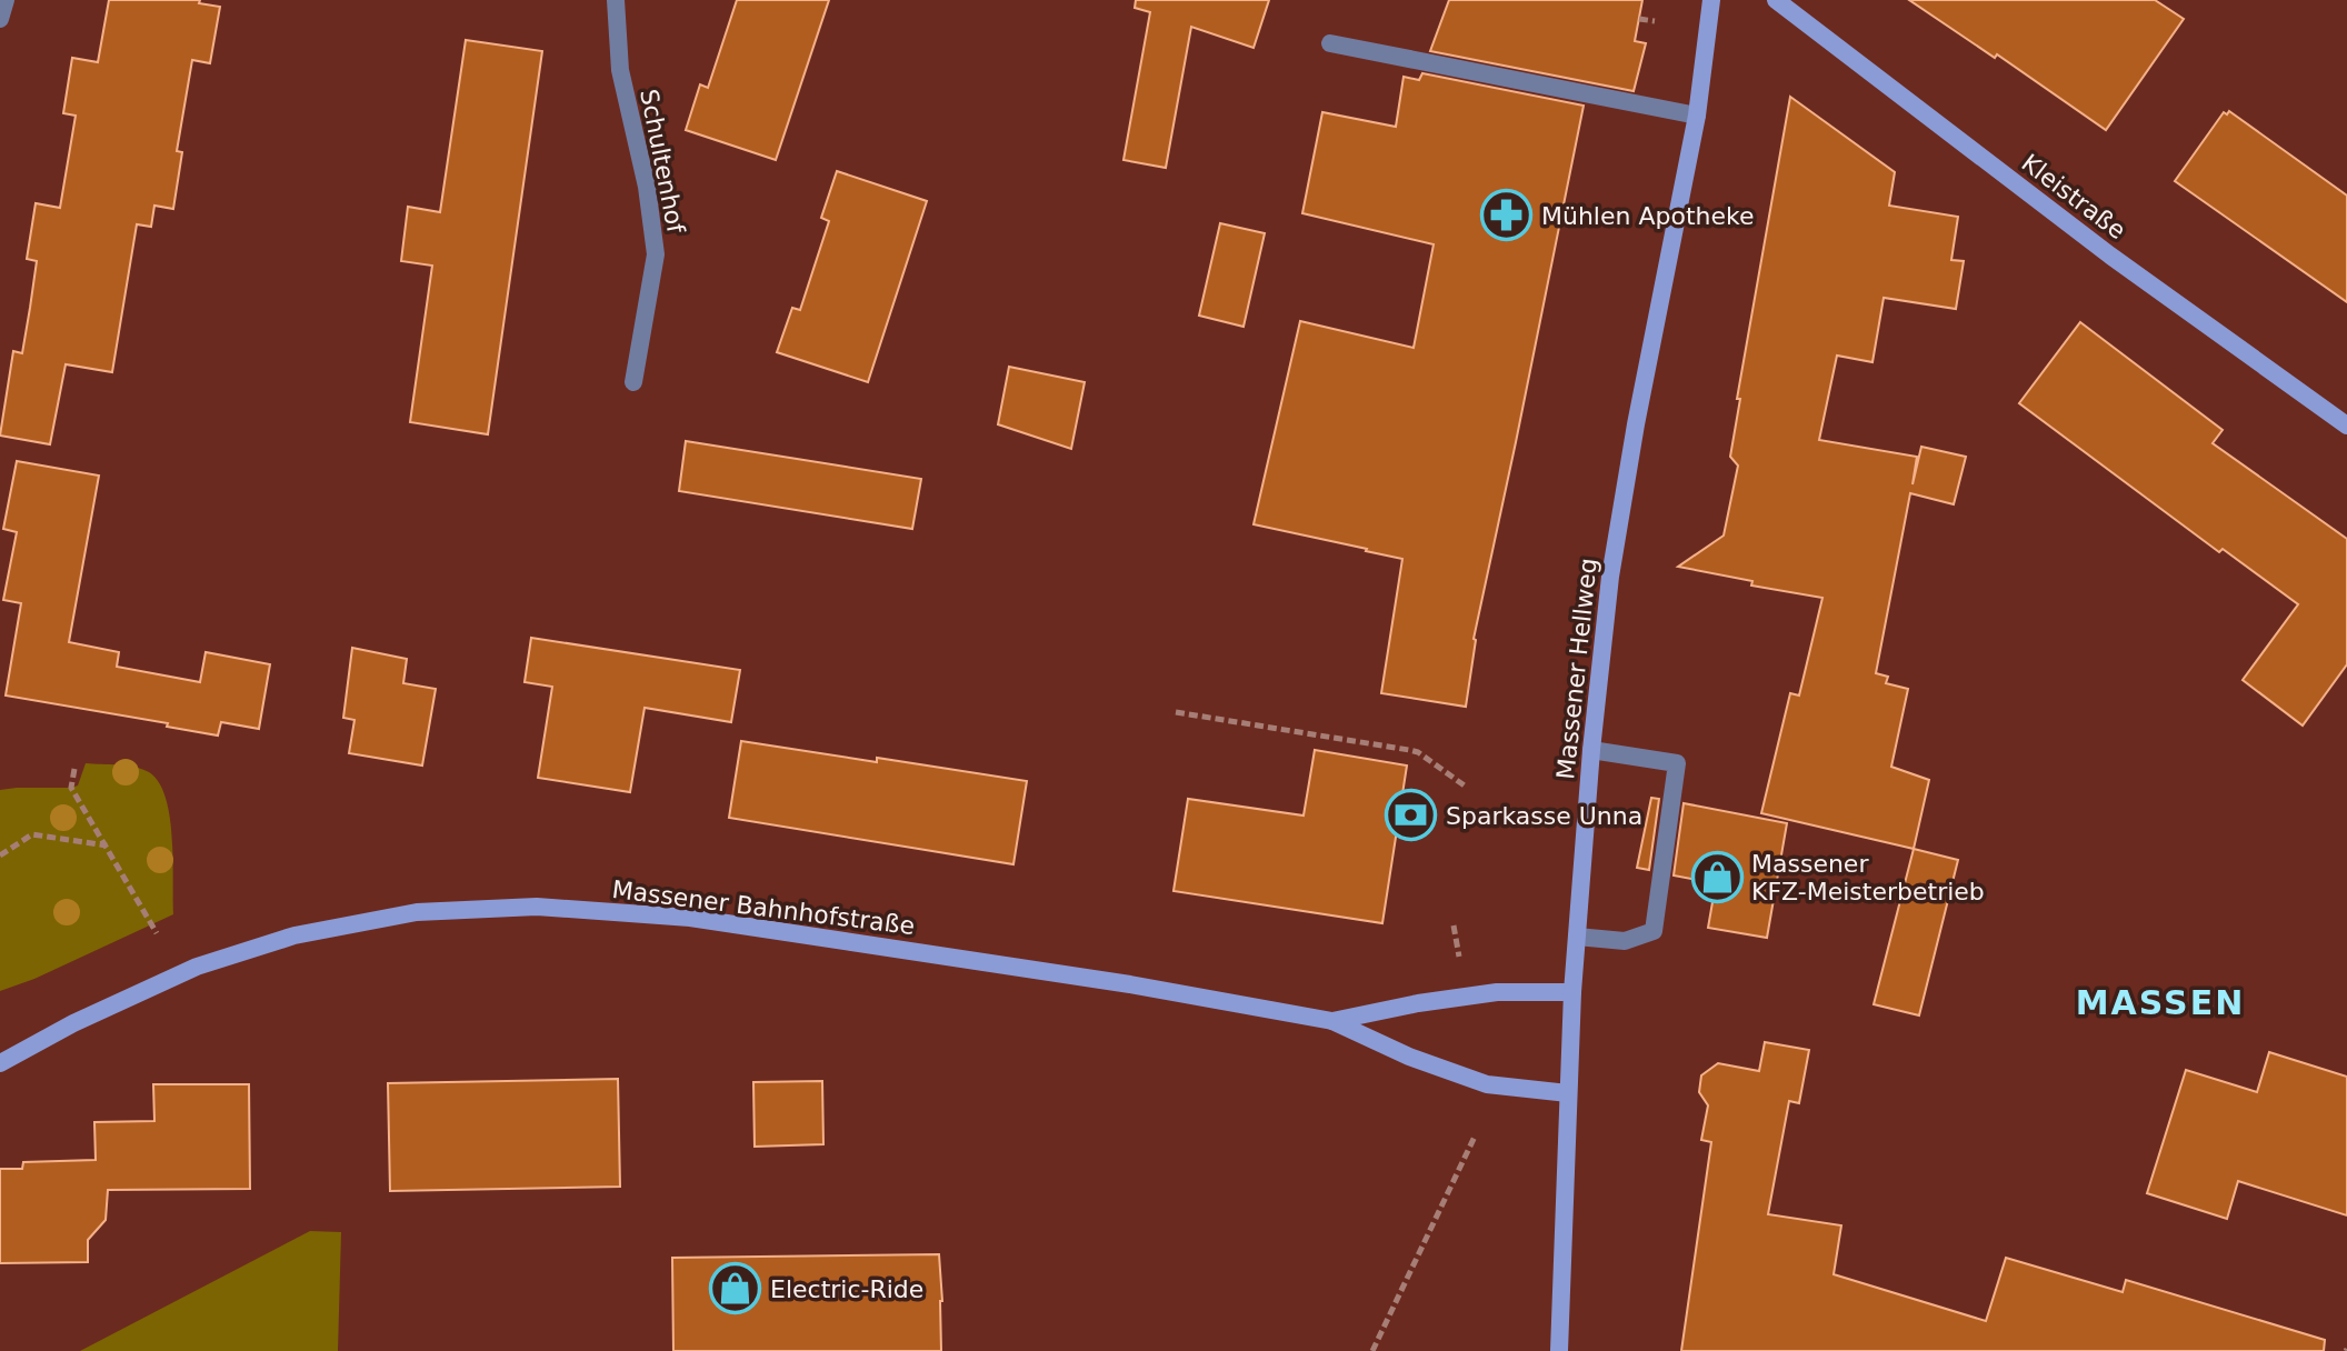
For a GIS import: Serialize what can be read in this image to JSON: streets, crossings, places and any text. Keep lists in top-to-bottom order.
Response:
{
  "streets": {
    "main road": ["Kleistraße", "Massener Hellweg", "Massener Bahnhofstraße"],
    "street": ["Schultenhof"]
  },
  "crossings": [
    ["Massener Hellweg", "Massener Bahnhofstraße"]
  ],
  "districts": ["MASSEN"],
  "places": {
    "pharmacy": ["Mühlen Apotheke"],
    "bank": ["Sparkasse Unna"],
    "shop": ["Massener KFZ-Meisterbetrieb", "Electric-Ride"]
  }
}
